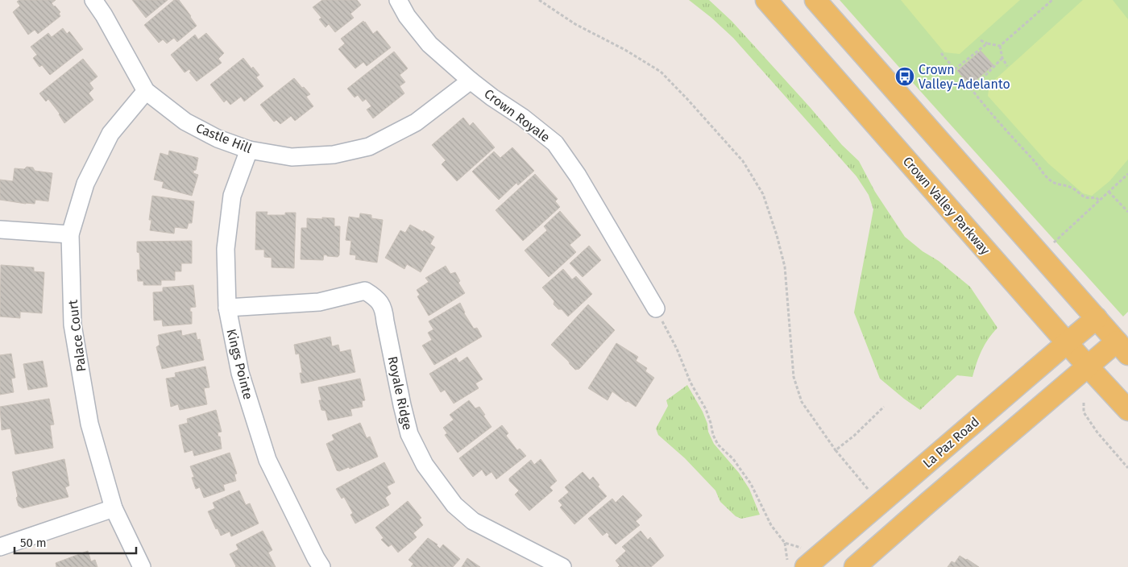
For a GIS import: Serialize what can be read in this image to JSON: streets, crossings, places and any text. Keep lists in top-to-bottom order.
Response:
{
  "streets": {
    "main road": ["Crown Valley Parkway", "La Paz Road"],
    "street": [
      "Crown Royale",
      "Castle Hill",
      "Palace Court",
      "Kings Pointe",
      "Royale Ridge"
    ]
  },
  "crossings": [
    ["Crown Royale", "Castle Hill"],
    ["Castle Hill", "Palace Court"],
    ["Castle Hill", "Kings Pointe"],
    ["Crown Valley Parkway", "La Paz Road"],
    ["Kings Pointe", "Royale Ridge"]
  ],
  "places": {
    "bus stop": ["Crown Valley-Adelanto"]
  },
  "scale_bar": "50 m"
}
